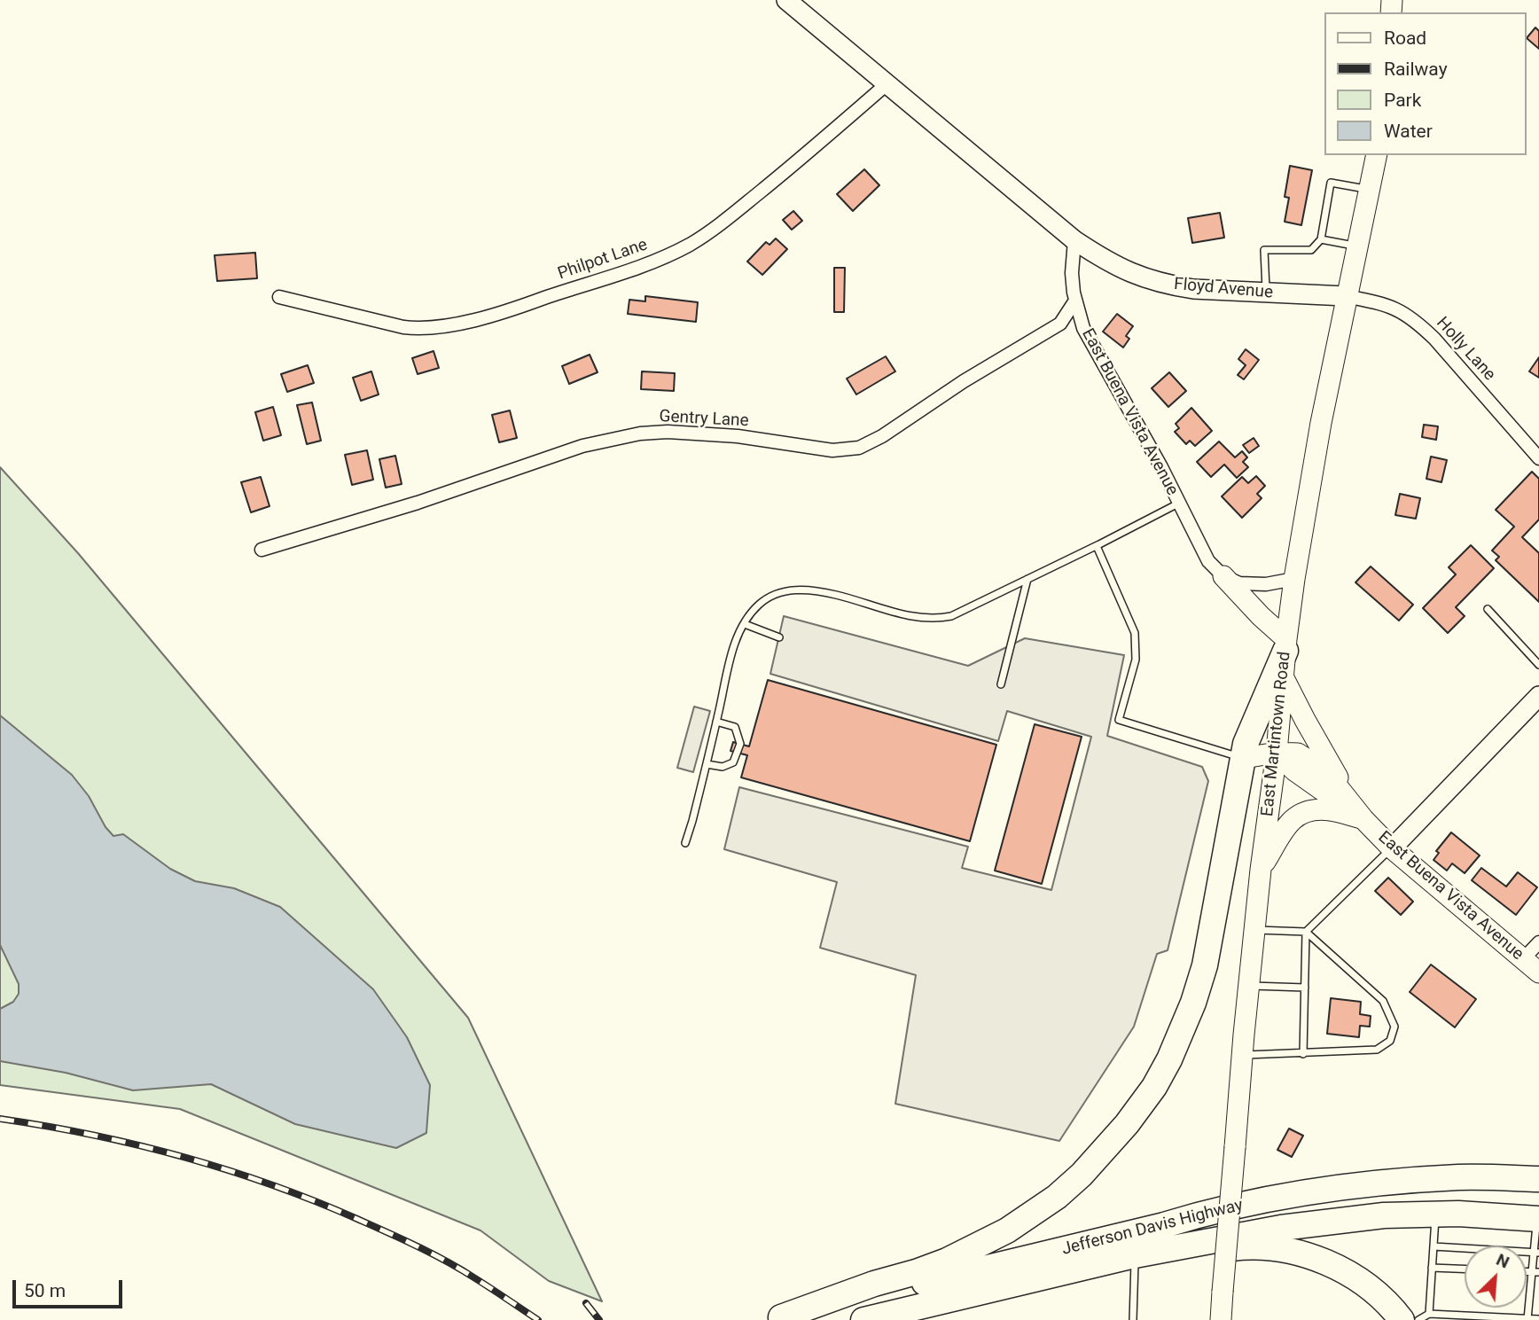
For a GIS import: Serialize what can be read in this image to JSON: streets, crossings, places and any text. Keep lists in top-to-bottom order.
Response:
{
  "streets": {
    "highway": ["Jefferson Davis Highway"],
    "main road": ["Floyd Avenue", "East Buena Vista Avenue", "East Martintown Road"],
    "street": ["Philpot Lane", "Holly Lane", "Gentry Lane"]
  },
  "crossings": [
    ["Floyd Avenue", "Holly Lane"],
    ["Floyd Avenue", "East Buena Vista Avenue"],
    ["Floyd Avenue", "East Martintown Road"],
    ["Holly Lane", "East Martintown Road"],
    ["East Buena Vista Avenue", "Gentry Lane"],
    ["East Buena Vista Avenue", "East Martintown Road"]
  ],
  "legend": [
    "Road",
    "Railway",
    "Park",
    "Water"
  ],
  "scale_bar": "50 m",
  "north": "top right"
}
